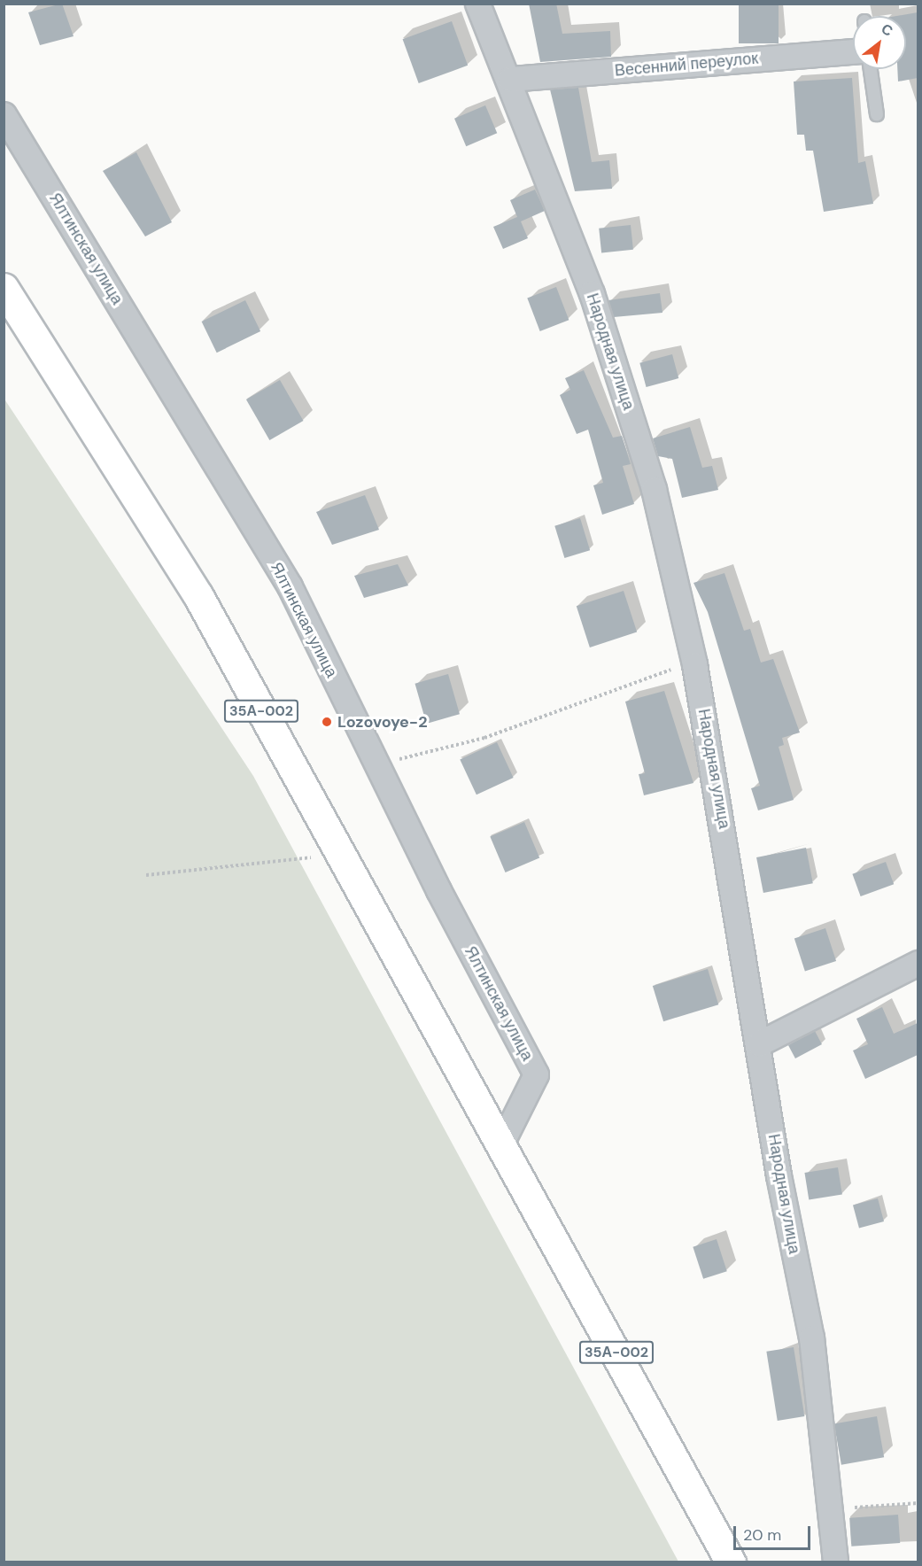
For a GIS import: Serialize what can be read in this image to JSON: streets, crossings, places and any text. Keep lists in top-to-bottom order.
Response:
{
  "streets": {
    "main road": ["35А-002"],
    "street": ["Весенний переулок", "Ялтинская улица", "Народная улица"]
  },
  "crossings": [
    ["Весенний переулок", "Народная улица"],
    ["Ялтинская улица", "35А-002"]
  ],
  "places": ["Lozovoye-2"],
  "scale_bar": "20 m",
  "north": "top right"
}
